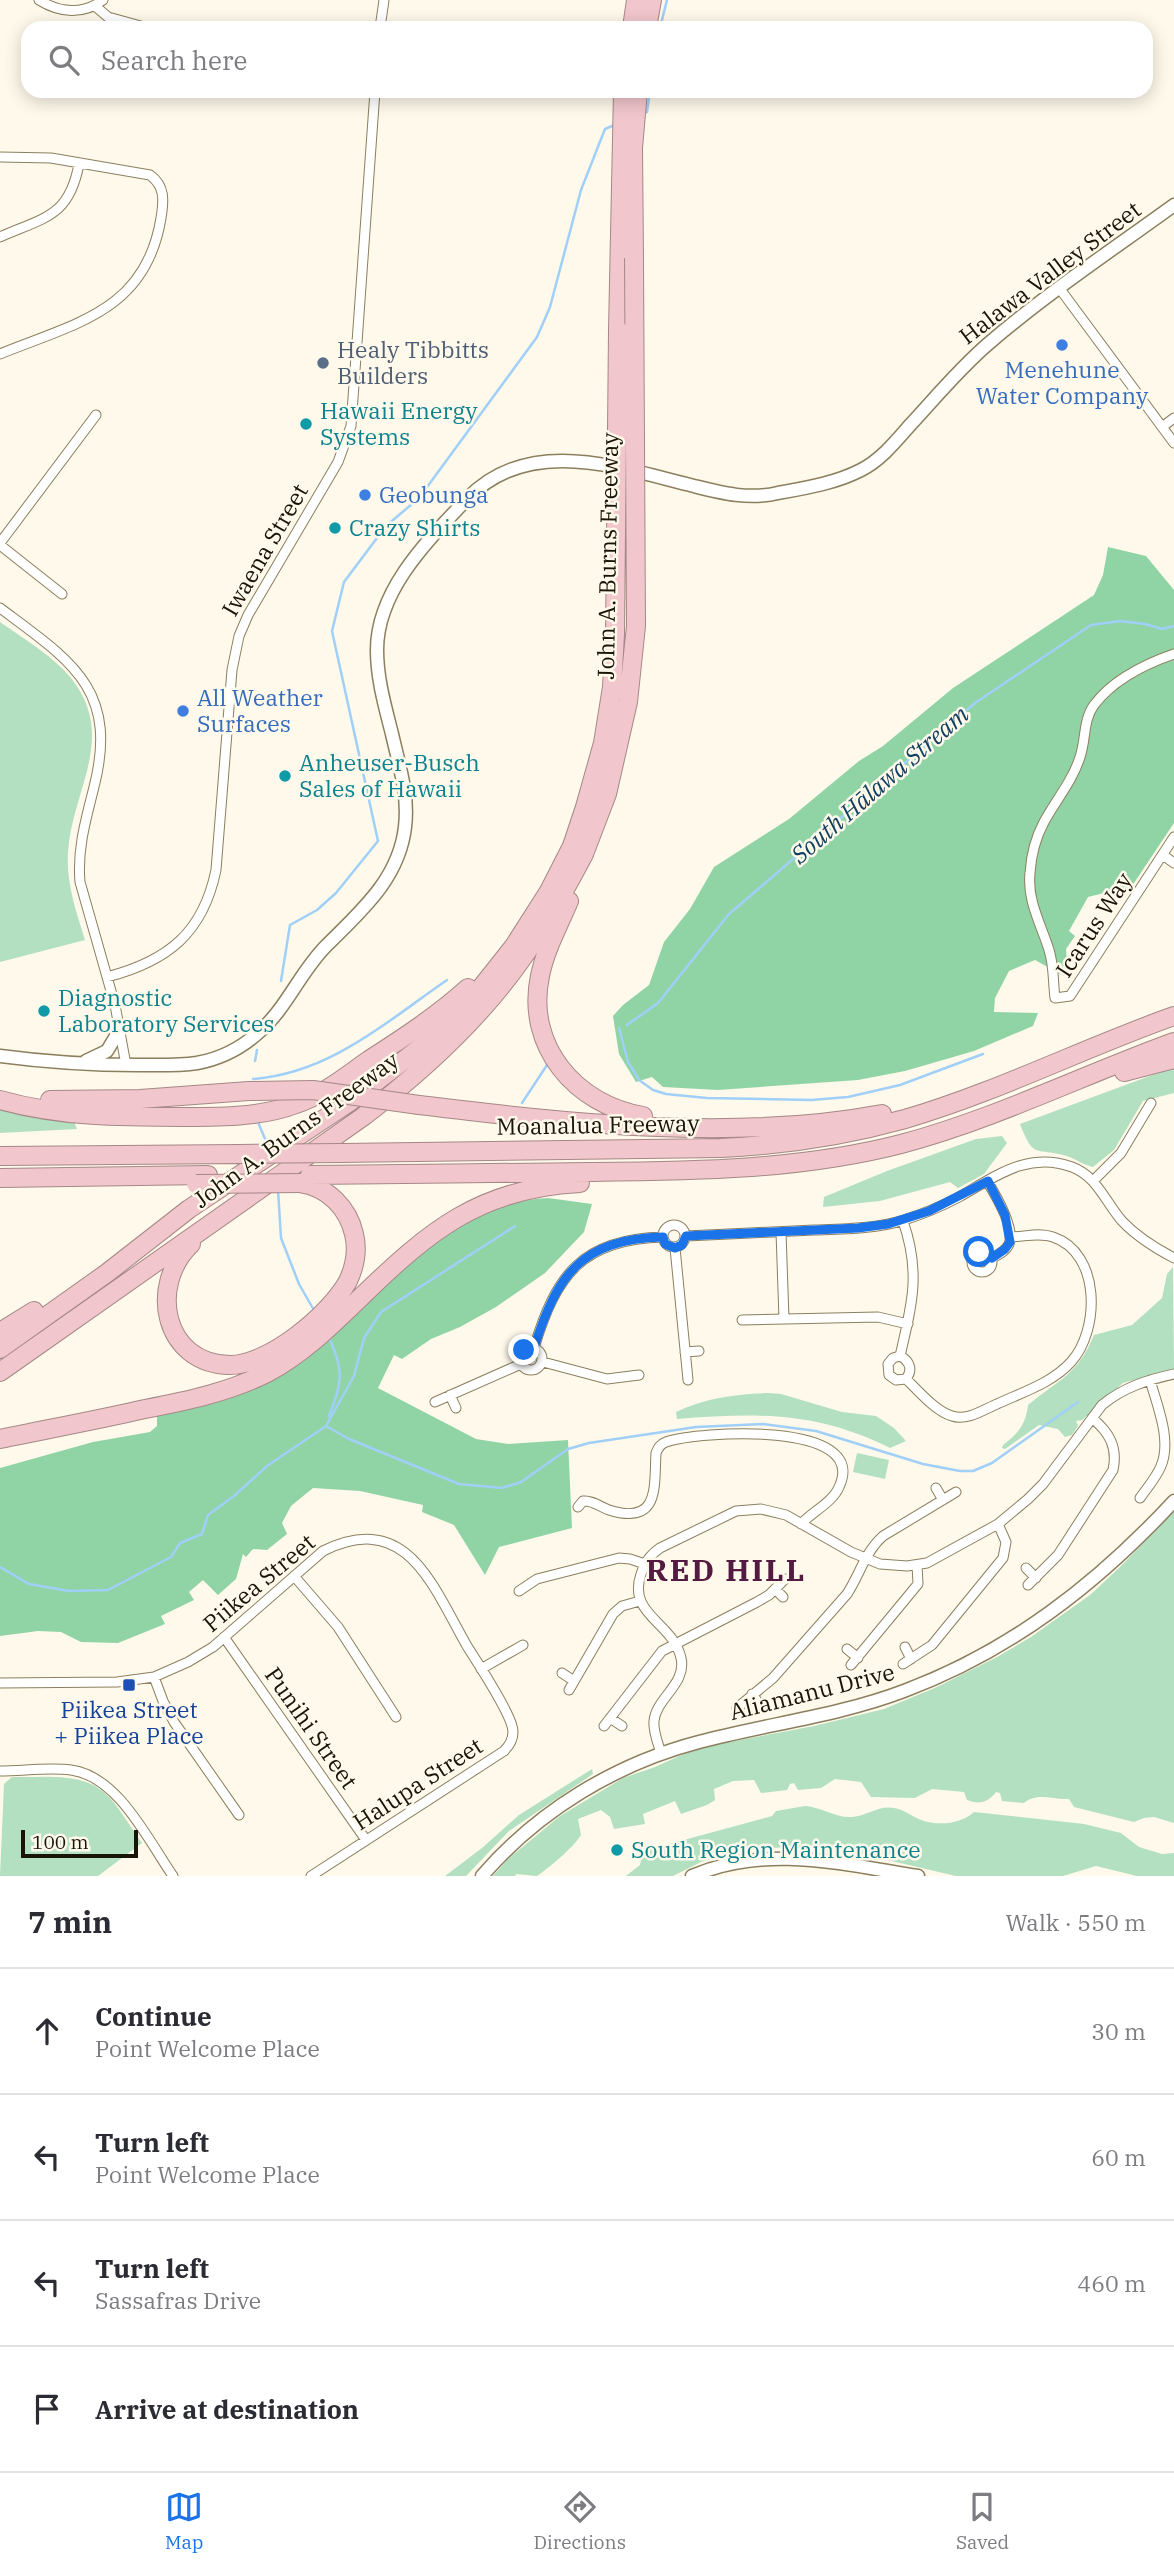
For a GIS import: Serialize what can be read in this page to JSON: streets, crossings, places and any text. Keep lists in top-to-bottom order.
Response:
{
  "streets": {
    "highway": ["John A. Burns Freeway", "Moanalua Freeway"],
    "street": [
      "Halawa Valley Street",
      "Iwaena Street",
      "Icarus Way",
      "Piikea Street",
      "Aliamanu Drive",
      "Punihi Street",
      "Halupa Street"
    ]
  },
  "crossings": [
    ["John A. Burns Freeway", "Moanalua Freeway"],
    ["Piikea Street", "Punihi Street"],
    ["Piikea Street", "Halupa Street"],
    ["Punihi Street", "Halupa Street"]
  ],
  "districts": ["RED HILL"],
  "water": ["South Hālawa Stream"],
  "places": {
    "other": [
      "Menehune Water Company",
      "Healy Tibbitts Builders",
      "Hawaii Energy Systems",
      "Geobunga",
      "Crazy Shirts",
      "All Weather Surfaces",
      "Anheuser-Busch Sales of Hawaii",
      "Diagnostic Laboratory Services",
      "South Region Maintenance"
    ],
    "transit": ["Piikea Street + Piikea Place"]
  },
  "scale_bar": "100 m",
  "page": {
    "search": "Search here",
    "scale": "100 m",
    "heading": ["7 min", "Walk · 550 m"],
    "list": [
      ["Continue", "Point Welcome Place", "30 m"],
      ["Turn left", "Point Welcome Place", "60 m"],
      ["Turn left", "Sassafras Drive", "460 m"],
      "Arrive at destination"
    ],
    "nav": ["Map", "Directions", "Saved"]
  }
}
